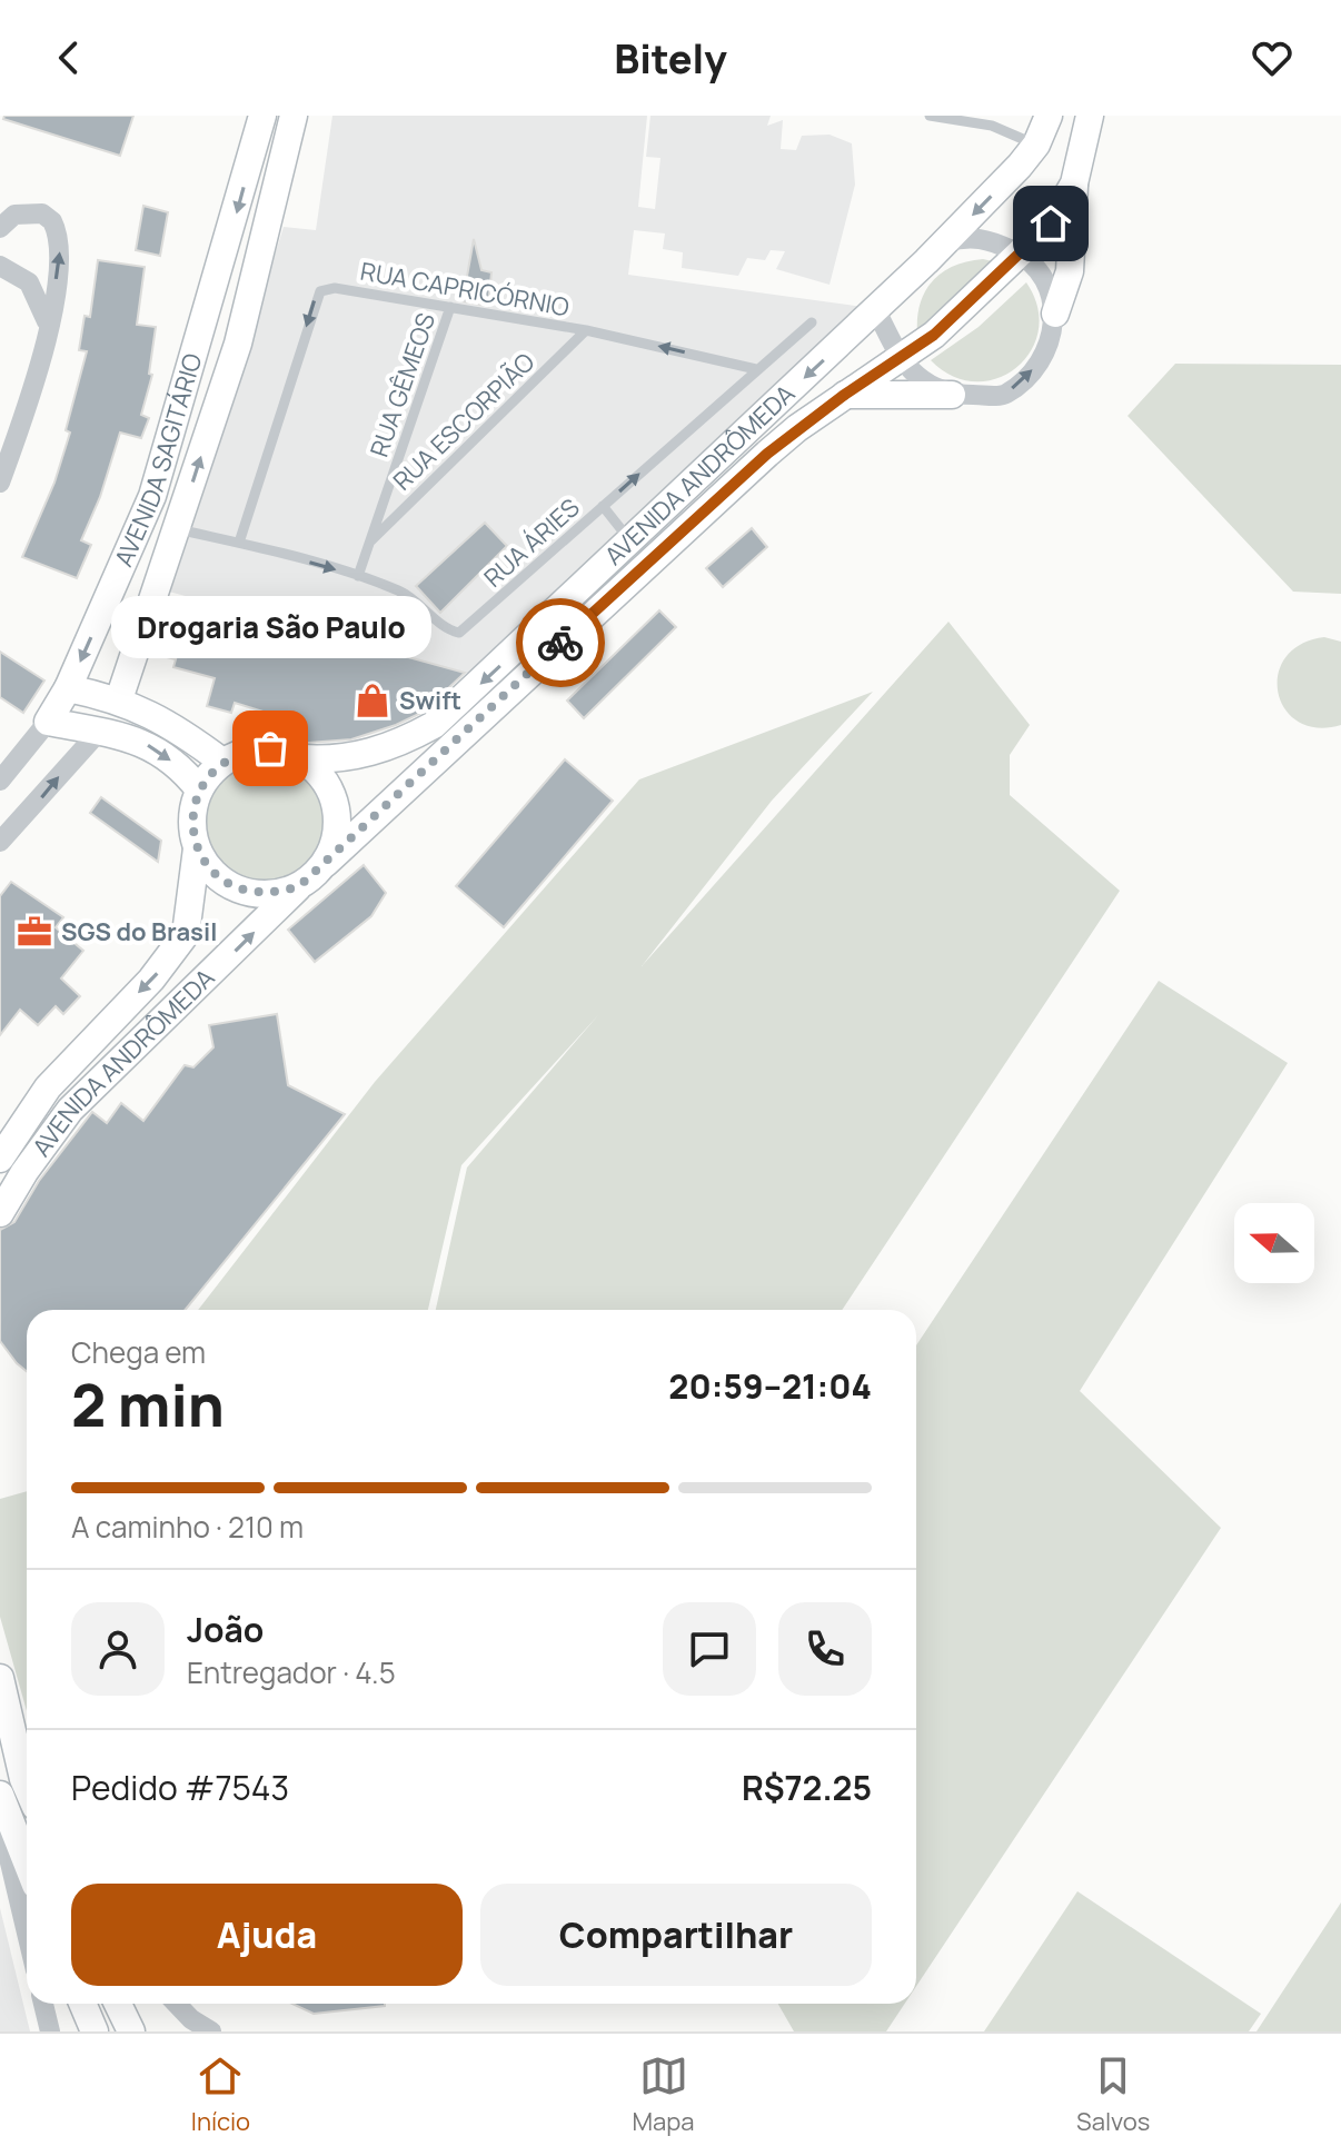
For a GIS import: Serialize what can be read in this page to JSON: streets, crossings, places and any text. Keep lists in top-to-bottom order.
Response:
{
  "streets": {
    "main road": ["AVENIDA SAGITÁRIO", "AVENIDA ANDRÔMEDA"],
    "lane": [
      "RUA CAPRICÓRNIO",
      "RUA GÊMEOS",
      "RUA ESCORPIÃO",
      "RUA ÁRIES"
    ]
  },
  "crossings": [
    ["RUA CAPRICÓRNIO", "RUA GÊMEOS"],
    ["RUA CAPRICÓRNIO", "RUA ESCORPIÃO"],
    ["RUA CAPRICÓRNIO", "RUA ÁRIES"],
    ["RUA GÊMEOS", "RUA ESCORPIÃO"],
    ["RUA GÊMEOS", "RUA ÁRIES"],
    ["AVENIDA SAGITÁRIO", "RUA ÁRIES"]
  ],
  "one_way": ["RUA ÁRIES"],
  "places": {
    "shop": ["Swift"],
    "other": ["Drogaria São Paulo"],
    "office": ["SGS do Brasil"]
  },
  "north": "left",
  "page": {
    "header": "Bitely",
    "bubble": "Drogaria São Paulo",
    "heading": ["2 min", "Chega em", "20:59–21:04"],
    "panel": [
      "João",
      "Entregador · 4.5",
      "Pedido #7543",
      "R$72.25"
    ],
    "bar": "A caminho · 210 m",
    "buttons": ["Ajuda", "Compartilhar"],
    "tabs": ["Início", "Mapa", "Salvos"]
  }
}
